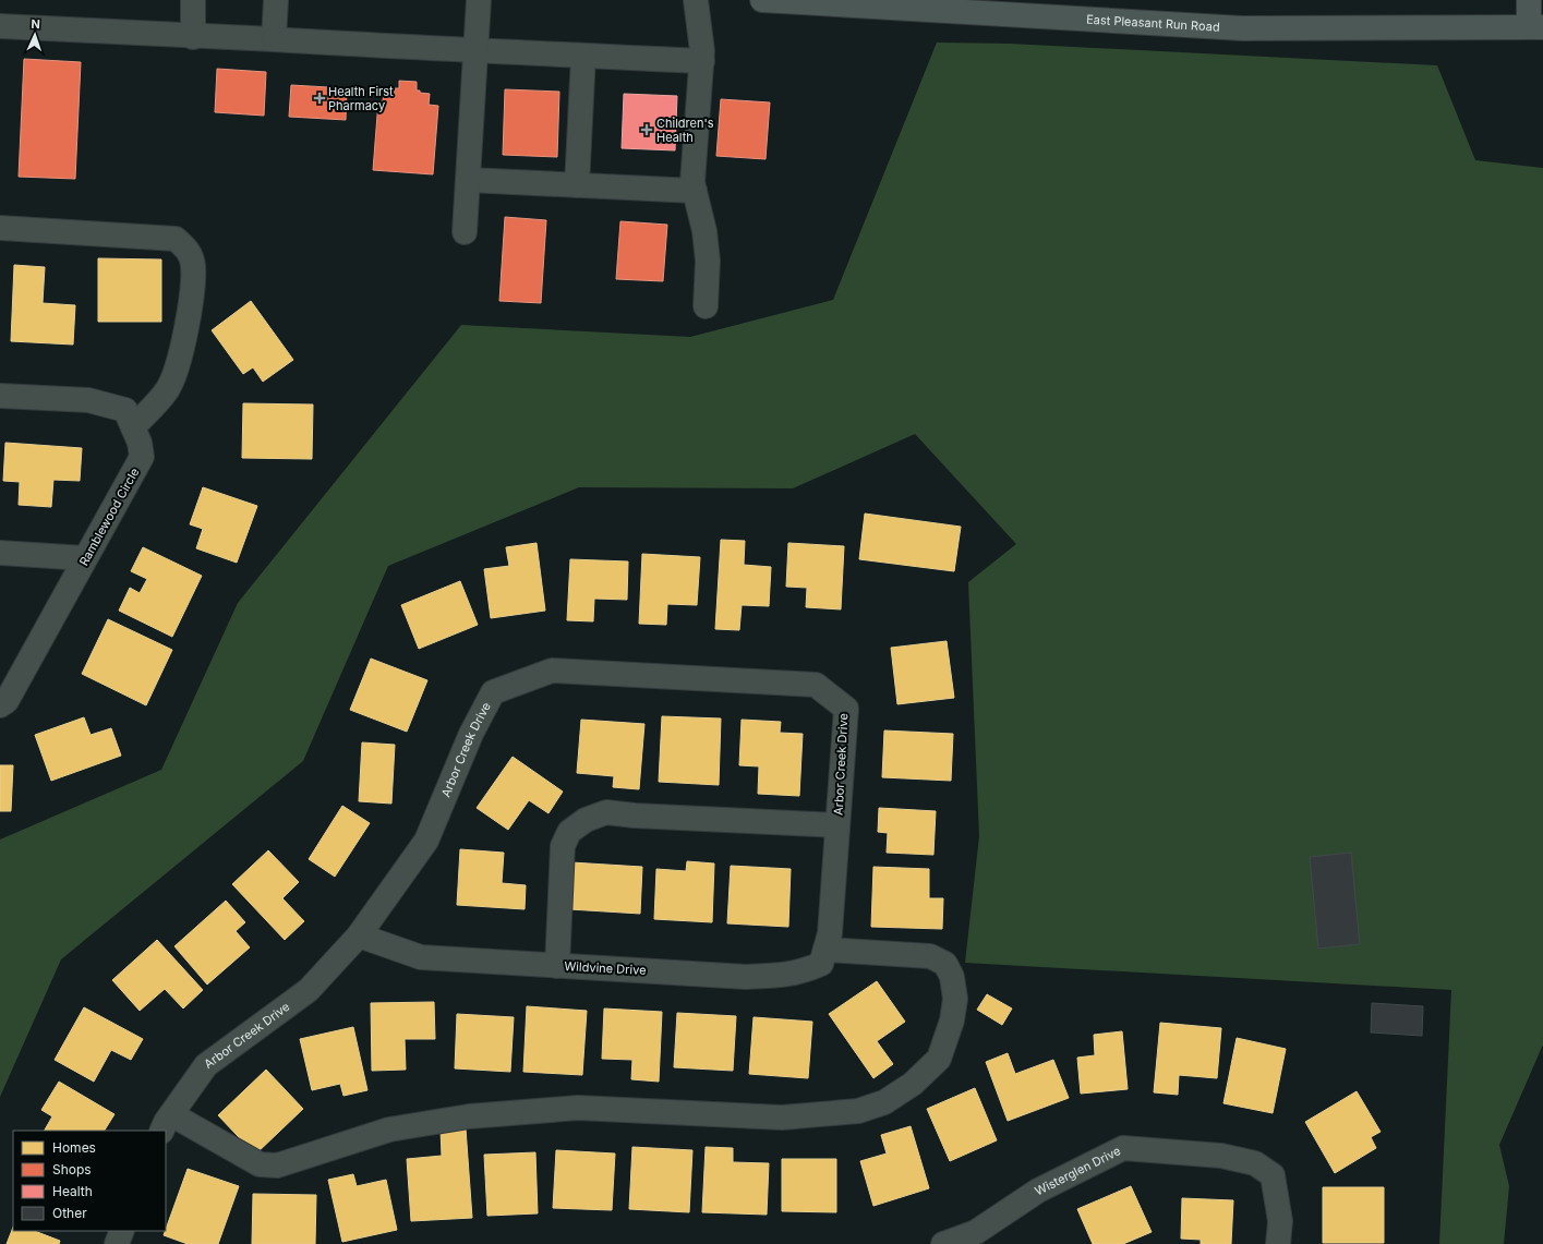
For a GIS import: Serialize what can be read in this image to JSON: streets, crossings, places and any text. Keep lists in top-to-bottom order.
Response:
{
  "streets": {
    "main road": ["East Pleasant Run Road"],
    "street": [
      "Ramblewood Circle",
      "Arbor Creek Drive",
      "Wildvine Drive",
      "Wisterglen Drive"
    ]
  },
  "crossings": [
    ["Arbor Creek Drive", "Wildvine Drive"]
  ],
  "places": {
    "health": ["Health First Pharmacy", "Children's Health"]
  },
  "legend": [
    "Homes",
    "Shops",
    "Health",
    "Other"
  ],
  "north": "top"
}
